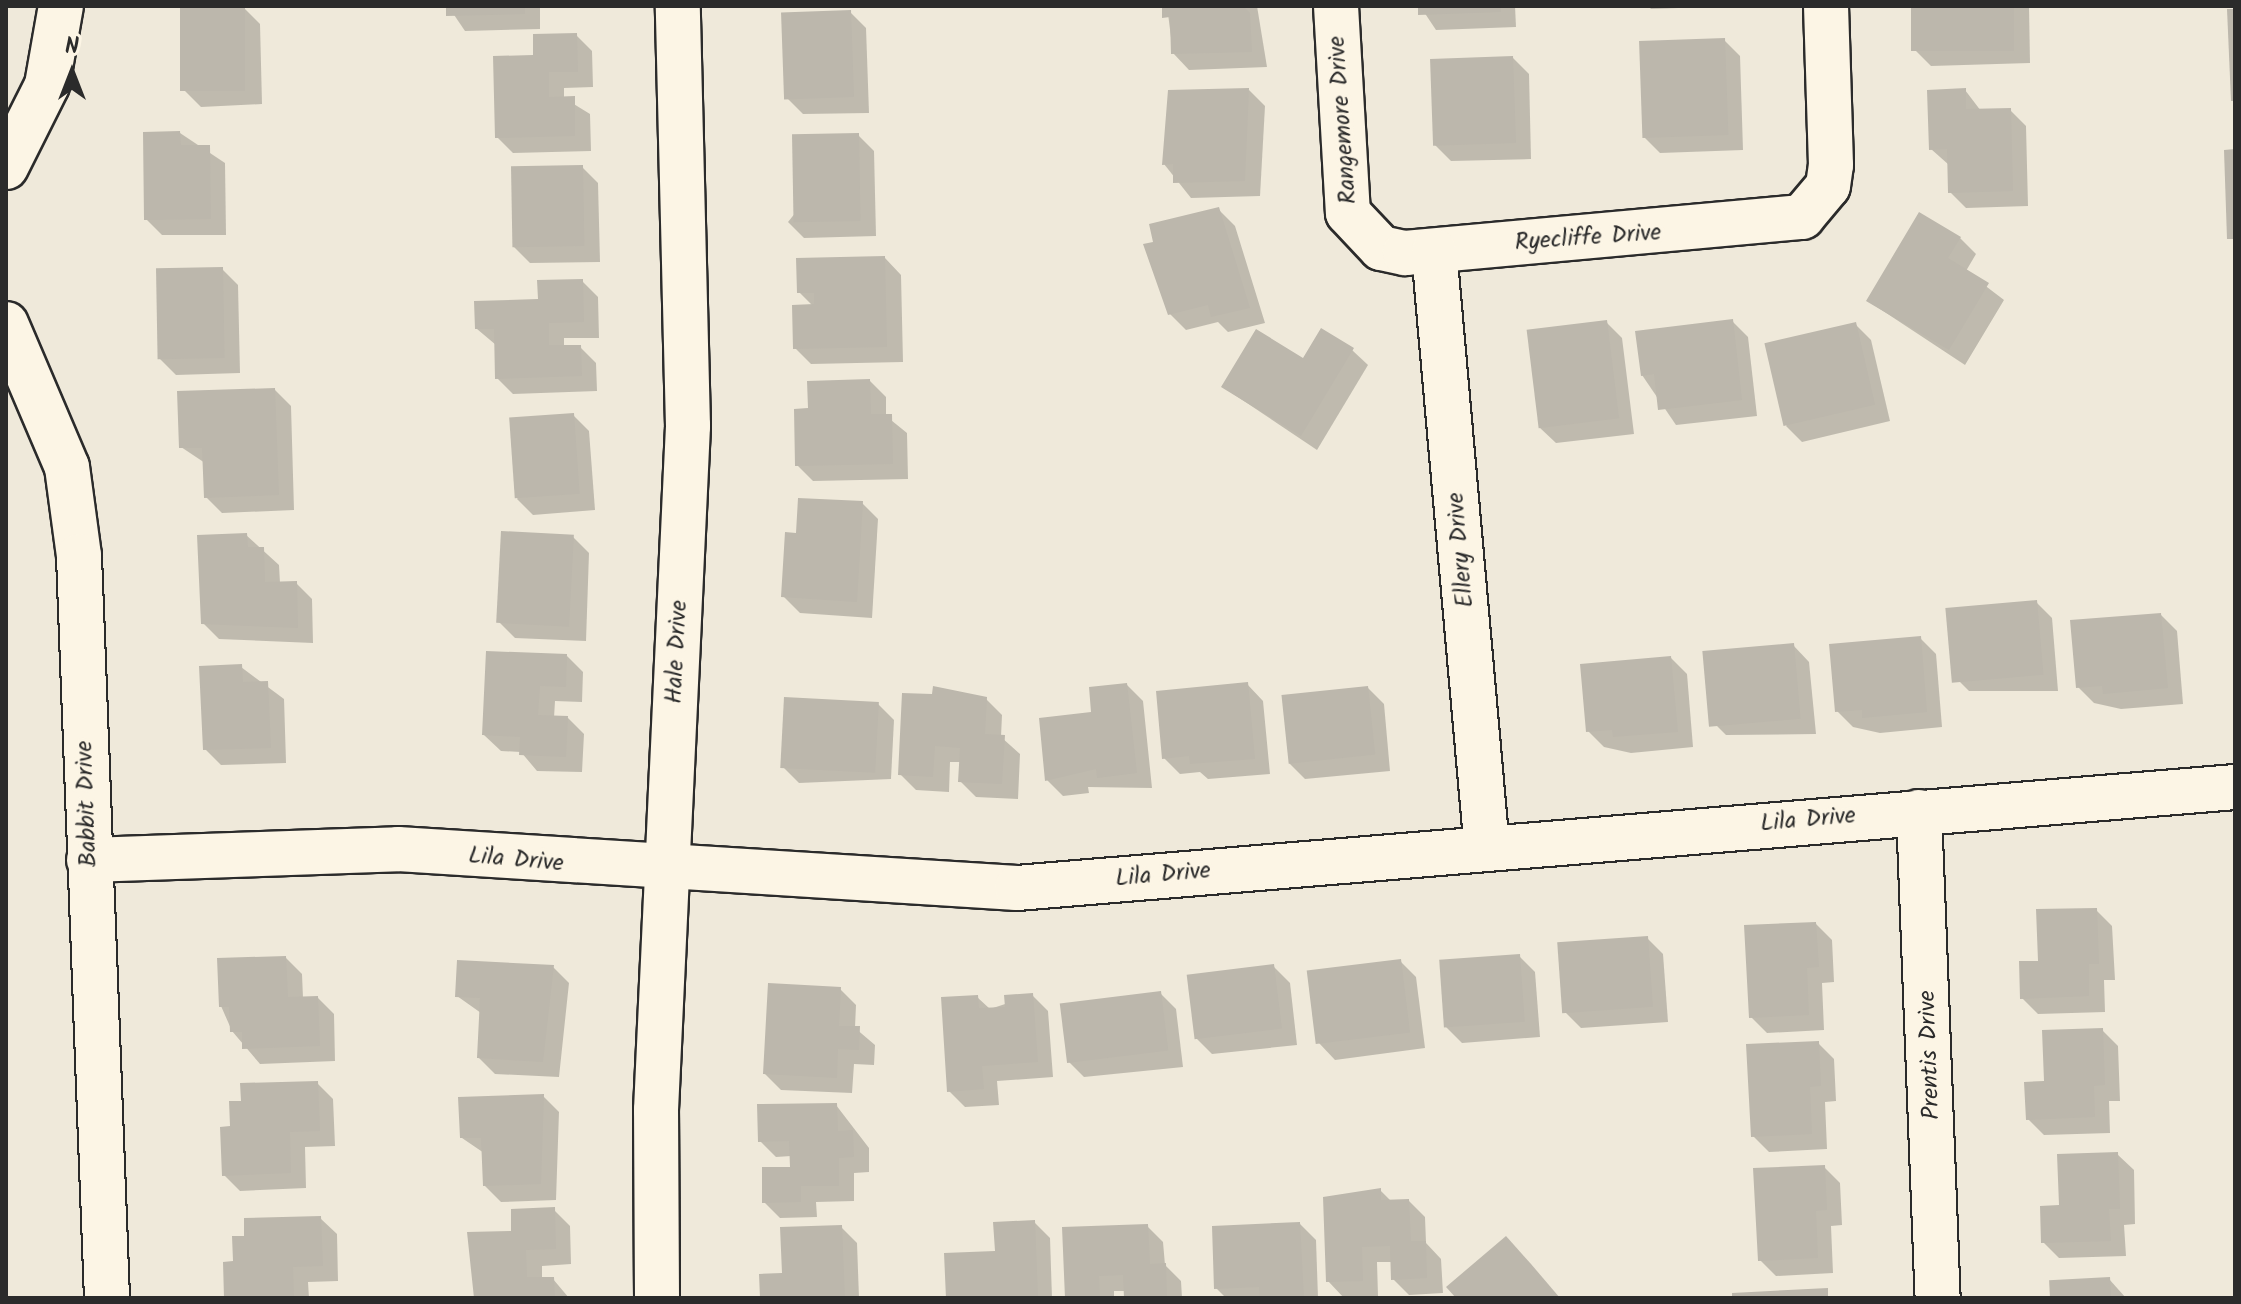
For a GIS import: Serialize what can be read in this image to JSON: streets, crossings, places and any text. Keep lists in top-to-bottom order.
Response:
{
  "streets": {
    "street": [
      "Rangemore Drive",
      "Ryecliffe Drive",
      "Ellery Drive",
      "Hale Drive",
      "Babbit Drive",
      "Lila Drive",
      "Prentis Drive"
    ]
  },
  "crossings": [
    ["Rangemore Drive", "Ryecliffe Drive"],
    ["Ryecliffe Drive", "Ellery Drive"],
    ["Ellery Drive", "Lila Drive"],
    ["Hale Drive", "Lila Drive"],
    ["Babbit Drive", "Lila Drive"],
    ["Lila Drive", "Prentis Drive"]
  ],
  "north": "top"
}
